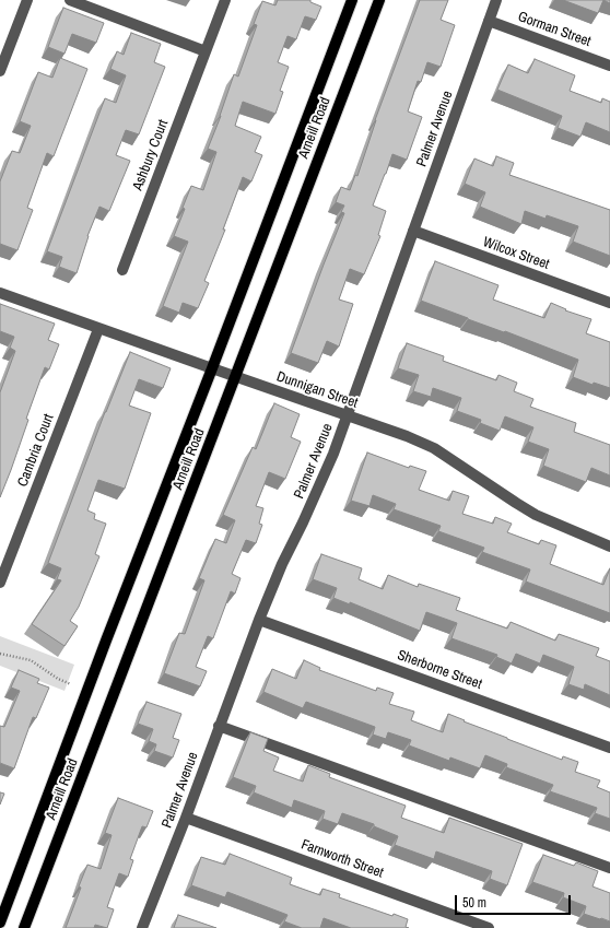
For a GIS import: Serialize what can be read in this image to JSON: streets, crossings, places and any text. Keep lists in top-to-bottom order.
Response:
{
  "streets": {
    "main road": ["Arneill Road"],
    "street": [
      "Gorman Street",
      "Palmer Avenue",
      "Ashbury Court",
      "Wilcox Street",
      "Dunnigan Street",
      "Cambria Court",
      "Sherborne Street",
      "Farnworth Street"
    ]
  },
  "crossings": [
    ["Gorman Street", "Palmer Avenue"],
    ["Arneill Road", "Dunnigan Street"],
    ["Palmer Avenue", "Wilcox Street"],
    ["Palmer Avenue", "Dunnigan Street"],
    ["Palmer Avenue", "Sherborne Street"],
    ["Palmer Avenue", "Farnworth Street"],
    ["Dunnigan Street", "Cambria Court"]
  ],
  "scale_bar": "50 m"
}
